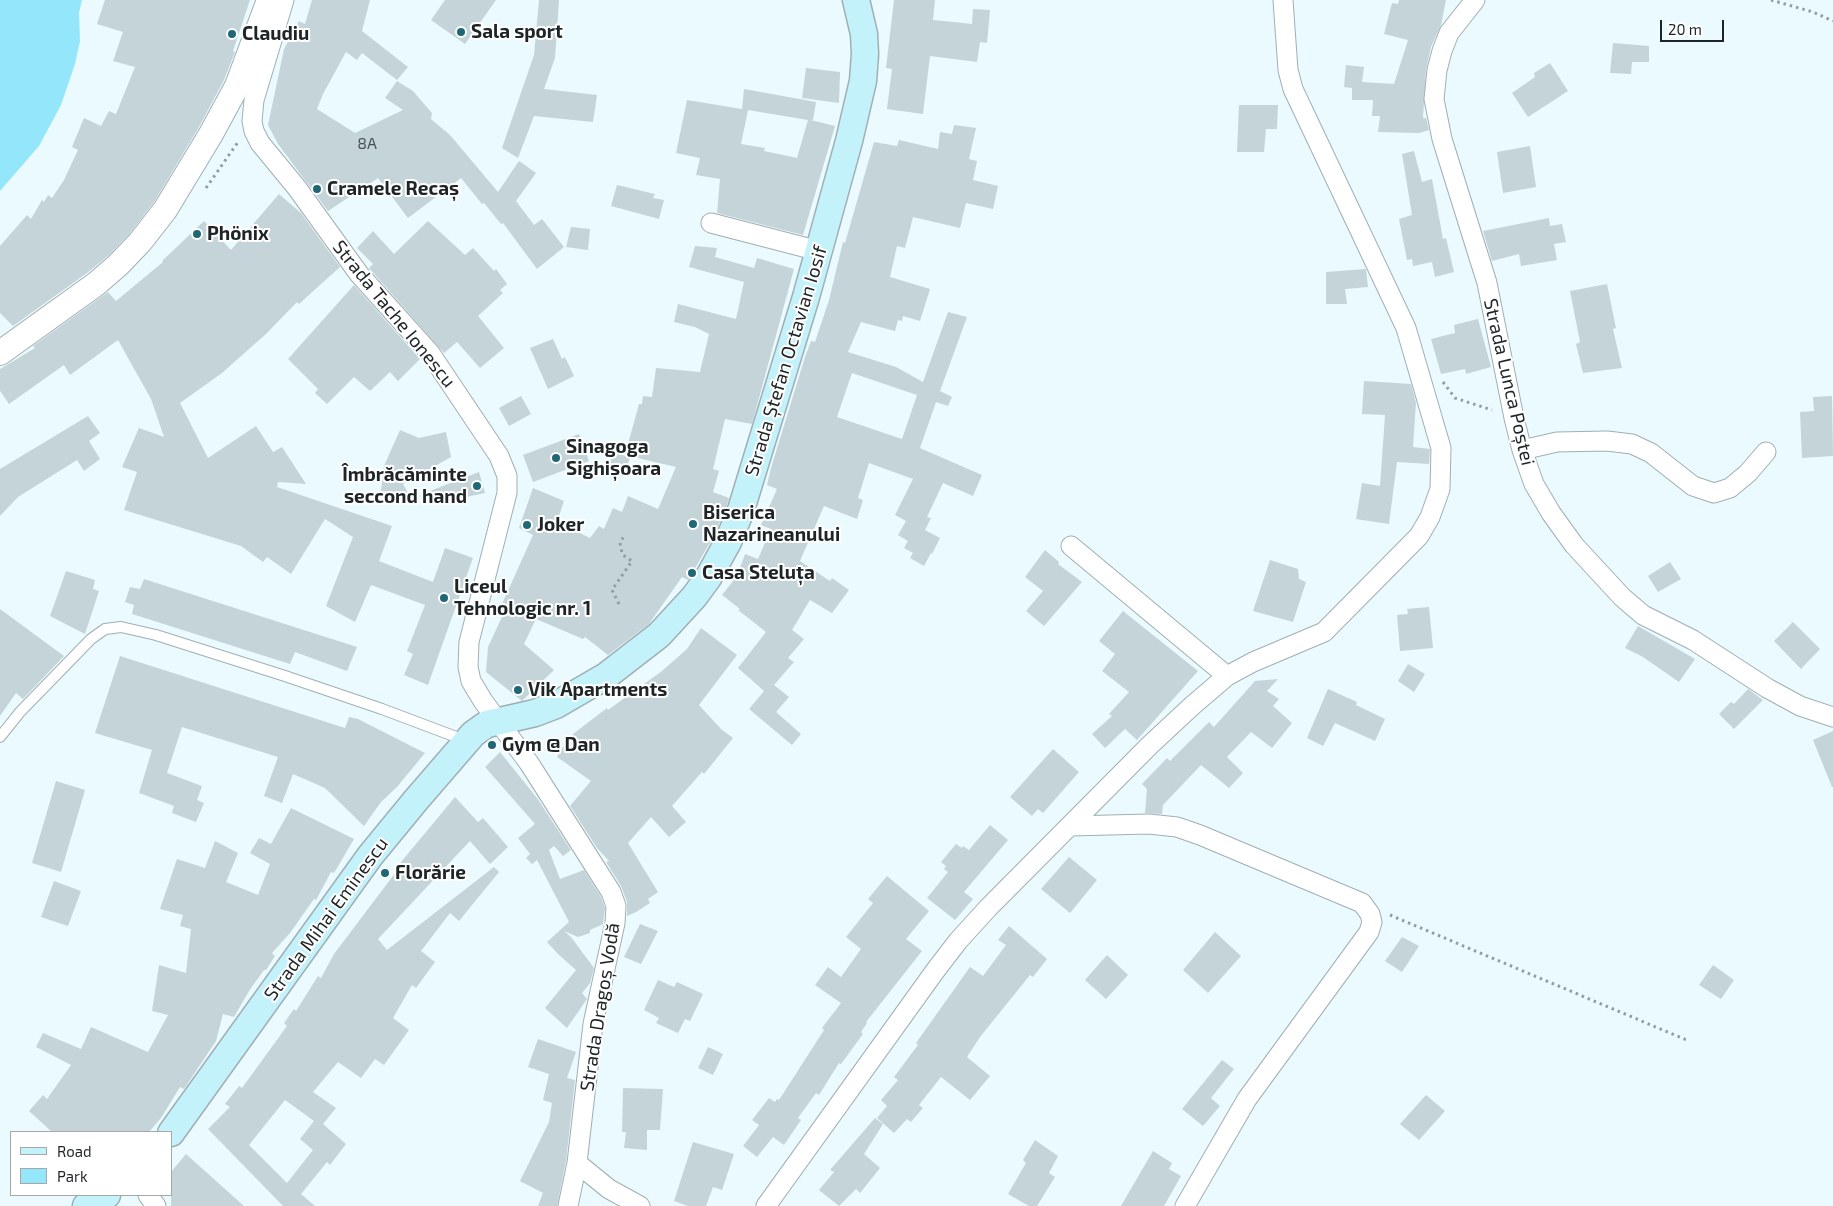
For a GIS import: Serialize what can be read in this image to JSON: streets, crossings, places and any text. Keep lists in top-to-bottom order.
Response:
{
  "streets": {
    "main road": ["Strada Ștefan Octavian Iosif", "Strada Mihai Eminescu"],
    "street": ["Strada Tache Ionescu", "Strada Lunca Poștei", "Strada Dragoș Vodă"]
  },
  "crossings": [
    ["Strada Tache Ionescu", "Strada Ștefan Octavian Iosif"],
    ["Strada Tache Ionescu", "Strada Mihai Eminescu"],
    ["Strada Tache Ionescu", "Strada Dragoș Vodă"],
    ["Strada Ștefan Octavian Iosif", "Strada Mihai Eminescu"],
    ["Strada Ștefan Octavian Iosif", "Strada Dragoș Vodă"],
    ["Strada Mihai Eminescu", "Strada Dragoș Vodă"]
  ],
  "places": [
    "Sala sport",
    "Claudiu",
    "Cramele Recaș",
    "Phönix",
    "Sinagoga Sighișoara",
    "Îmbrăcăminte seccond hand",
    "Biserica Nazarineanului",
    "Joker",
    "Casa Steluța",
    "Liceul Tehnologic nr. 1",
    "Vik Apartments",
    "Gym @ Dan",
    "Florărie"
  ],
  "house_numbers": ["8A"],
  "legend": ["Road", "Park"],
  "scale_bar": "20 m"
}
